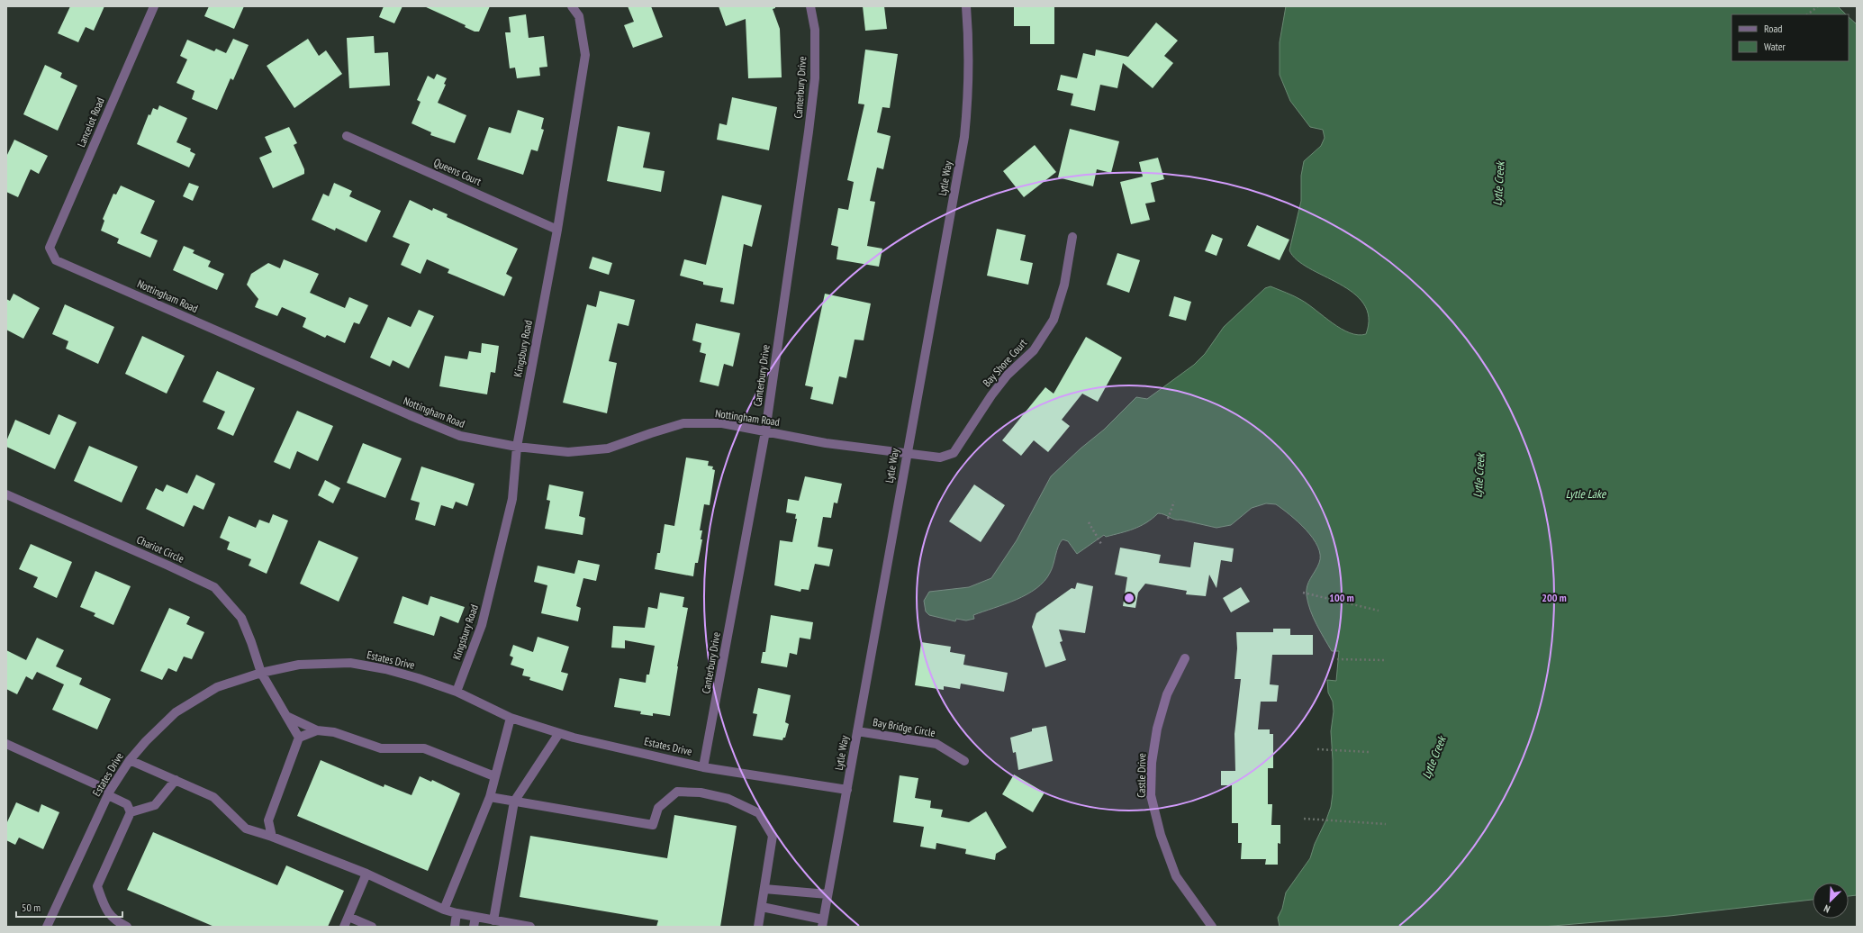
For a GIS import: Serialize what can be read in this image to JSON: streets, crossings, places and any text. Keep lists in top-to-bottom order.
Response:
{
  "streets": {
    "street": [
      "Canterbury Drive",
      "Lancelot Road",
      "Queens Court",
      "Lytle Way",
      "Nottingham Road",
      "Kingsbury Road",
      "Bay Shore Court",
      "Chariot Circle",
      "Estates Drive",
      "Bay Bridge Circle",
      "Castle Drive"
    ]
  },
  "crossings": [
    ["Canterbury Drive", "Nottingham Road"],
    ["Canterbury Drive", "Estates Drive"],
    ["Lancelot Road", "Nottingham Road"],
    ["Queens Court", "Kingsbury Road"],
    ["Lytle Way", "Nottingham Road"],
    ["Lytle Way", "Bay Shore Court"],
    ["Lytle Way", "Estates Drive"],
    ["Lytle Way", "Bay Bridge Circle"],
    ["Nottingham Road", "Kingsbury Road"],
    ["Nottingham Road", "Bay Shore Court"],
    ["Kingsbury Road", "Estates Drive"],
    ["Chariot Circle", "Estates Drive"]
  ],
  "water": ["Lytle Creek", "Lytle Lake"],
  "legend": ["Road", "Water"],
  "scale_bar": "50 m",
  "north": "bottom left",
  "rings": ["100 m", "200 m"]
}
